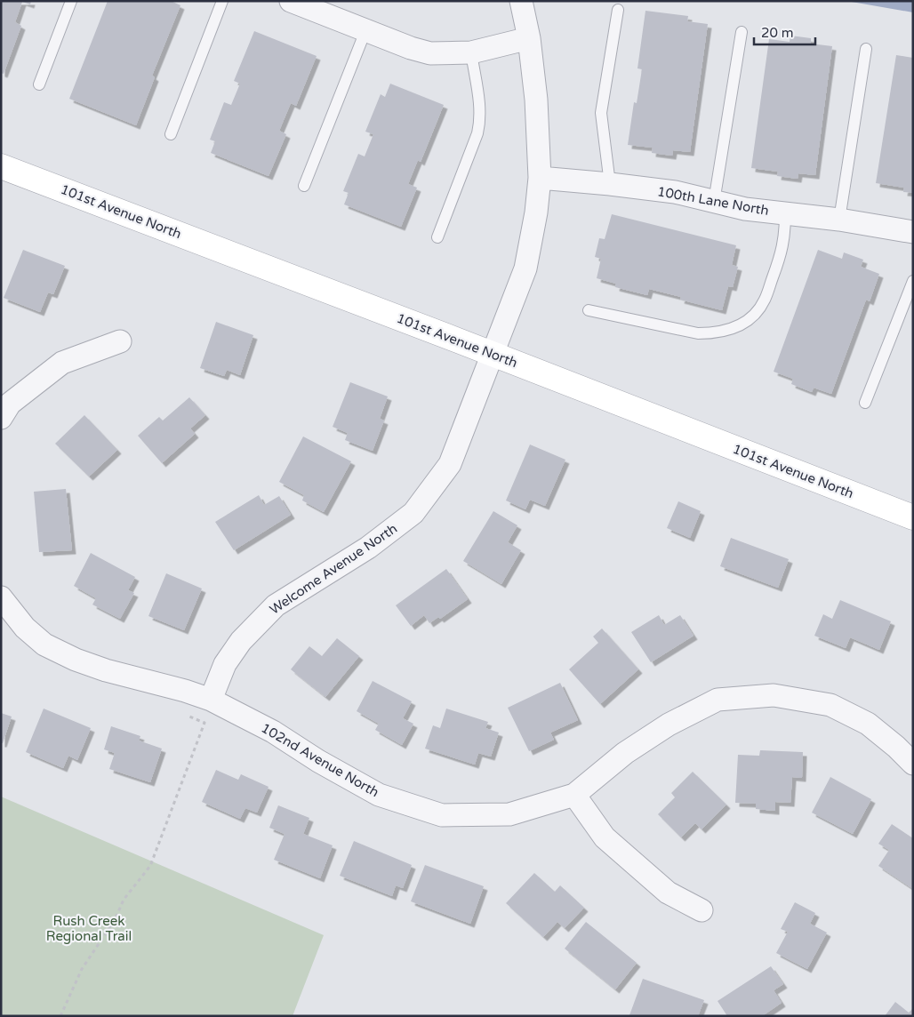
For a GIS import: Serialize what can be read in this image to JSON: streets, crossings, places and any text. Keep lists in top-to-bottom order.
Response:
{
  "streets": {
    "street": [
      "100th Lane North",
      "101st Avenue North",
      "Welcome Avenue North",
      "102nd Avenue North"
    ]
  },
  "crossings": [
    ["100th Lane North", "Welcome Avenue North"],
    ["101st Avenue North", "Welcome Avenue North"],
    ["Welcome Avenue North", "102nd Avenue North"]
  ],
  "parks": ["Rush Creek Regional Trail"],
  "scale_bar": "20 m"
}
